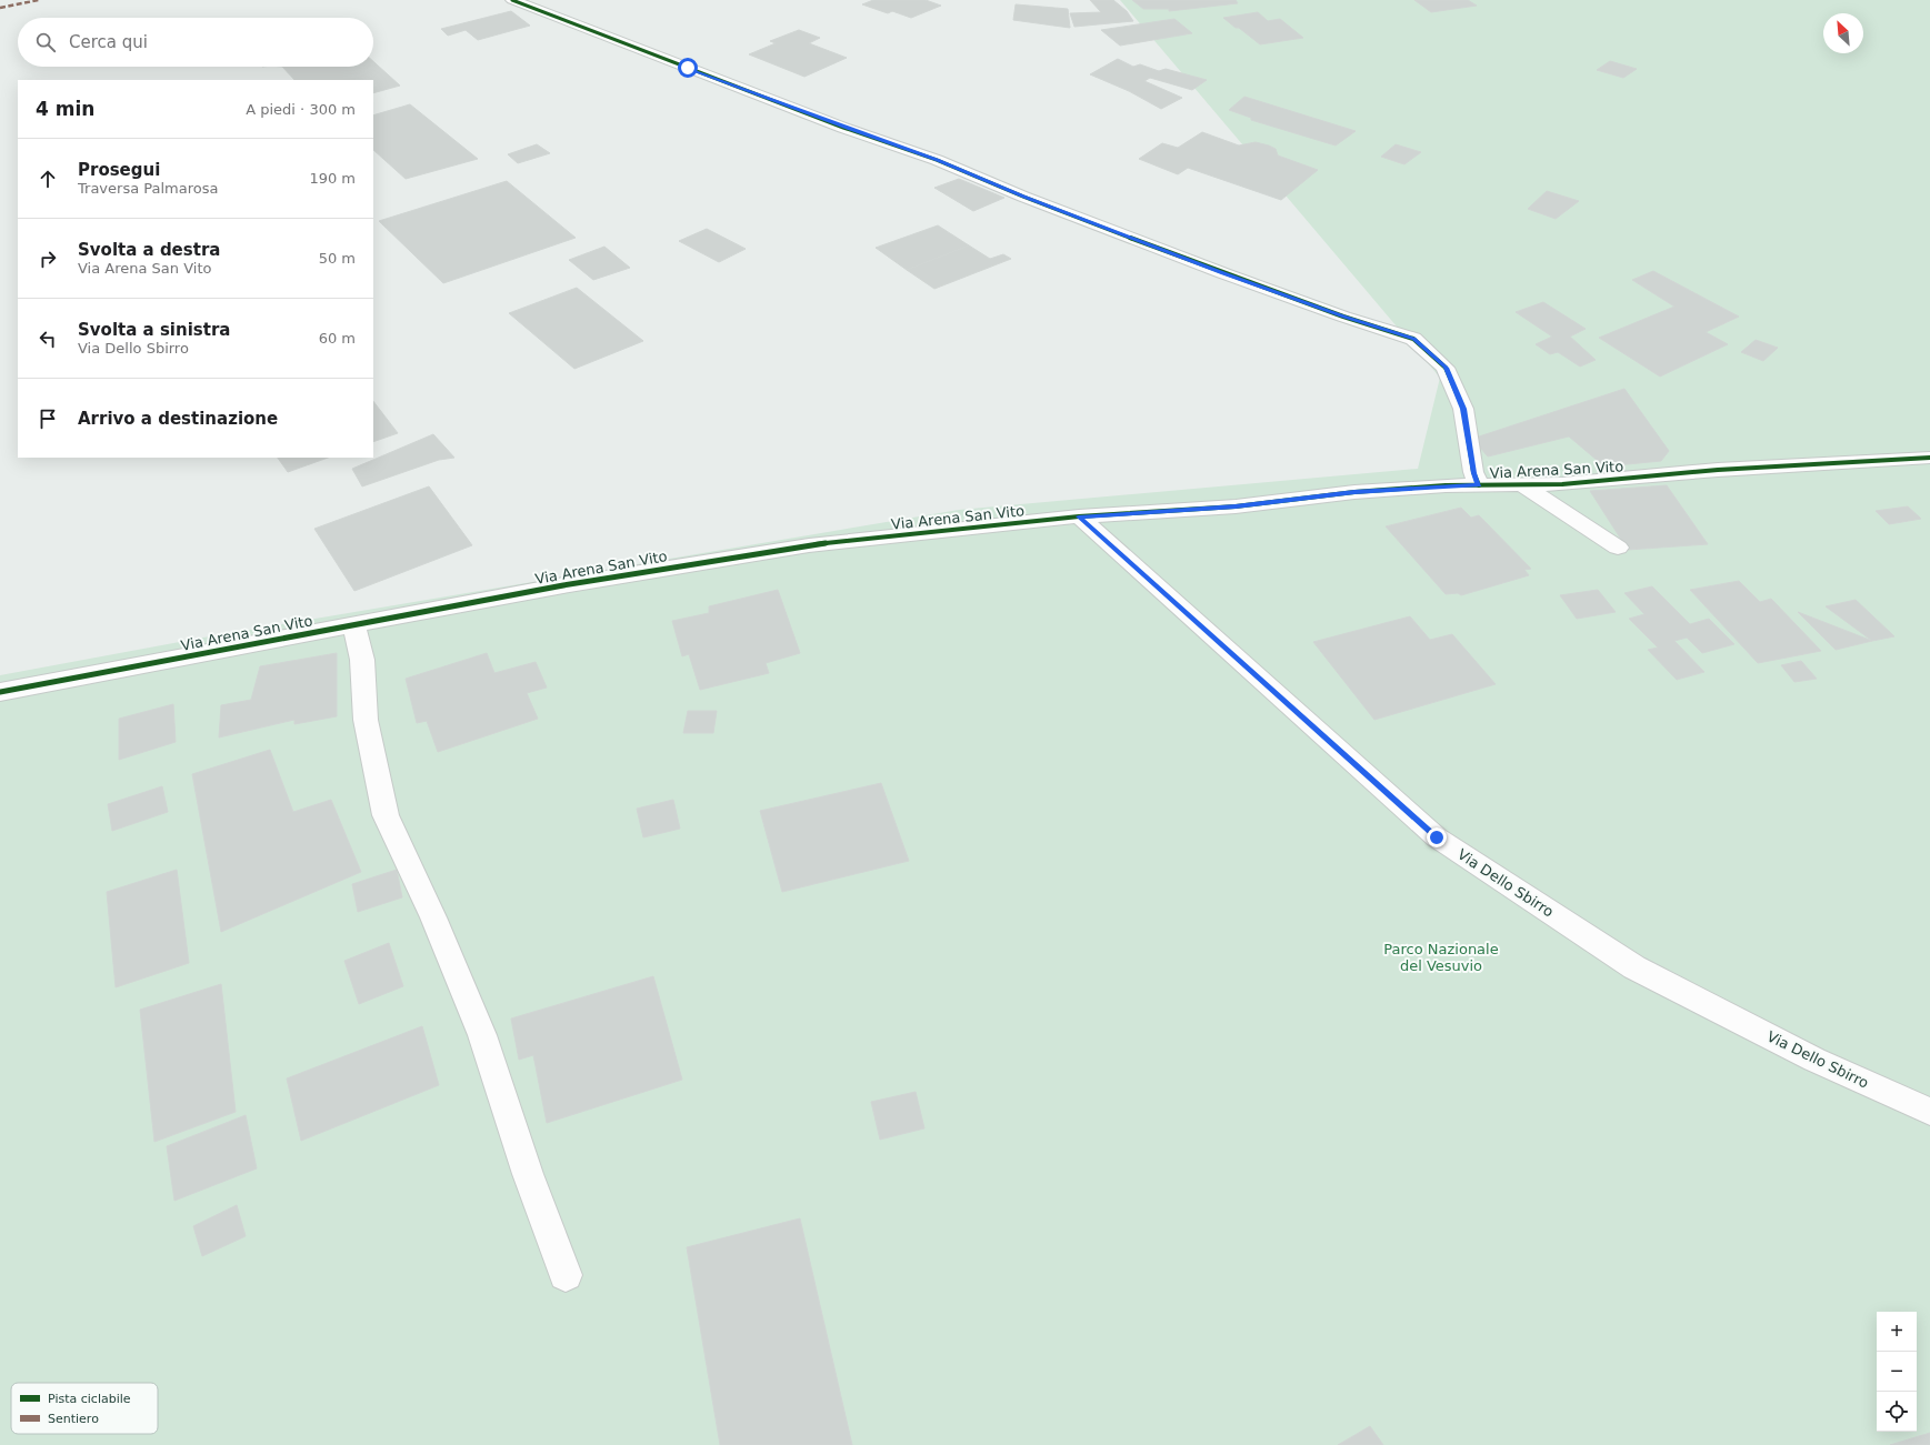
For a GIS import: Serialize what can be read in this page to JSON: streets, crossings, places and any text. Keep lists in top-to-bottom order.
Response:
{
  "streets": {
    "street": ["Via Arena San Vito", "Via Dello Sbirro"]
  },
  "crossings": [
    ["Via Arena San Vito", "Via Dello Sbirro"]
  ],
  "parks": ["Parco Nazionale del Vesuvio"],
  "legend": ["Pista ciclabile", "Sentiero"],
  "north": "top left",
  "page": {
    "search": "Cerca qui",
    "heading": ["4 min", "A piedi · 300 m"],
    "list": [
      ["Prosegui", "Traversa Palmarosa", "190 m"],
      ["Svolta a destra", "Via Arena San Vito", "50 m"],
      ["Svolta a sinistra", "Via Dello Sbirro", "60 m"],
      "Arrivo a destinazione"
    ],
    "map_buttons": ["+", "−"]
  }
}
